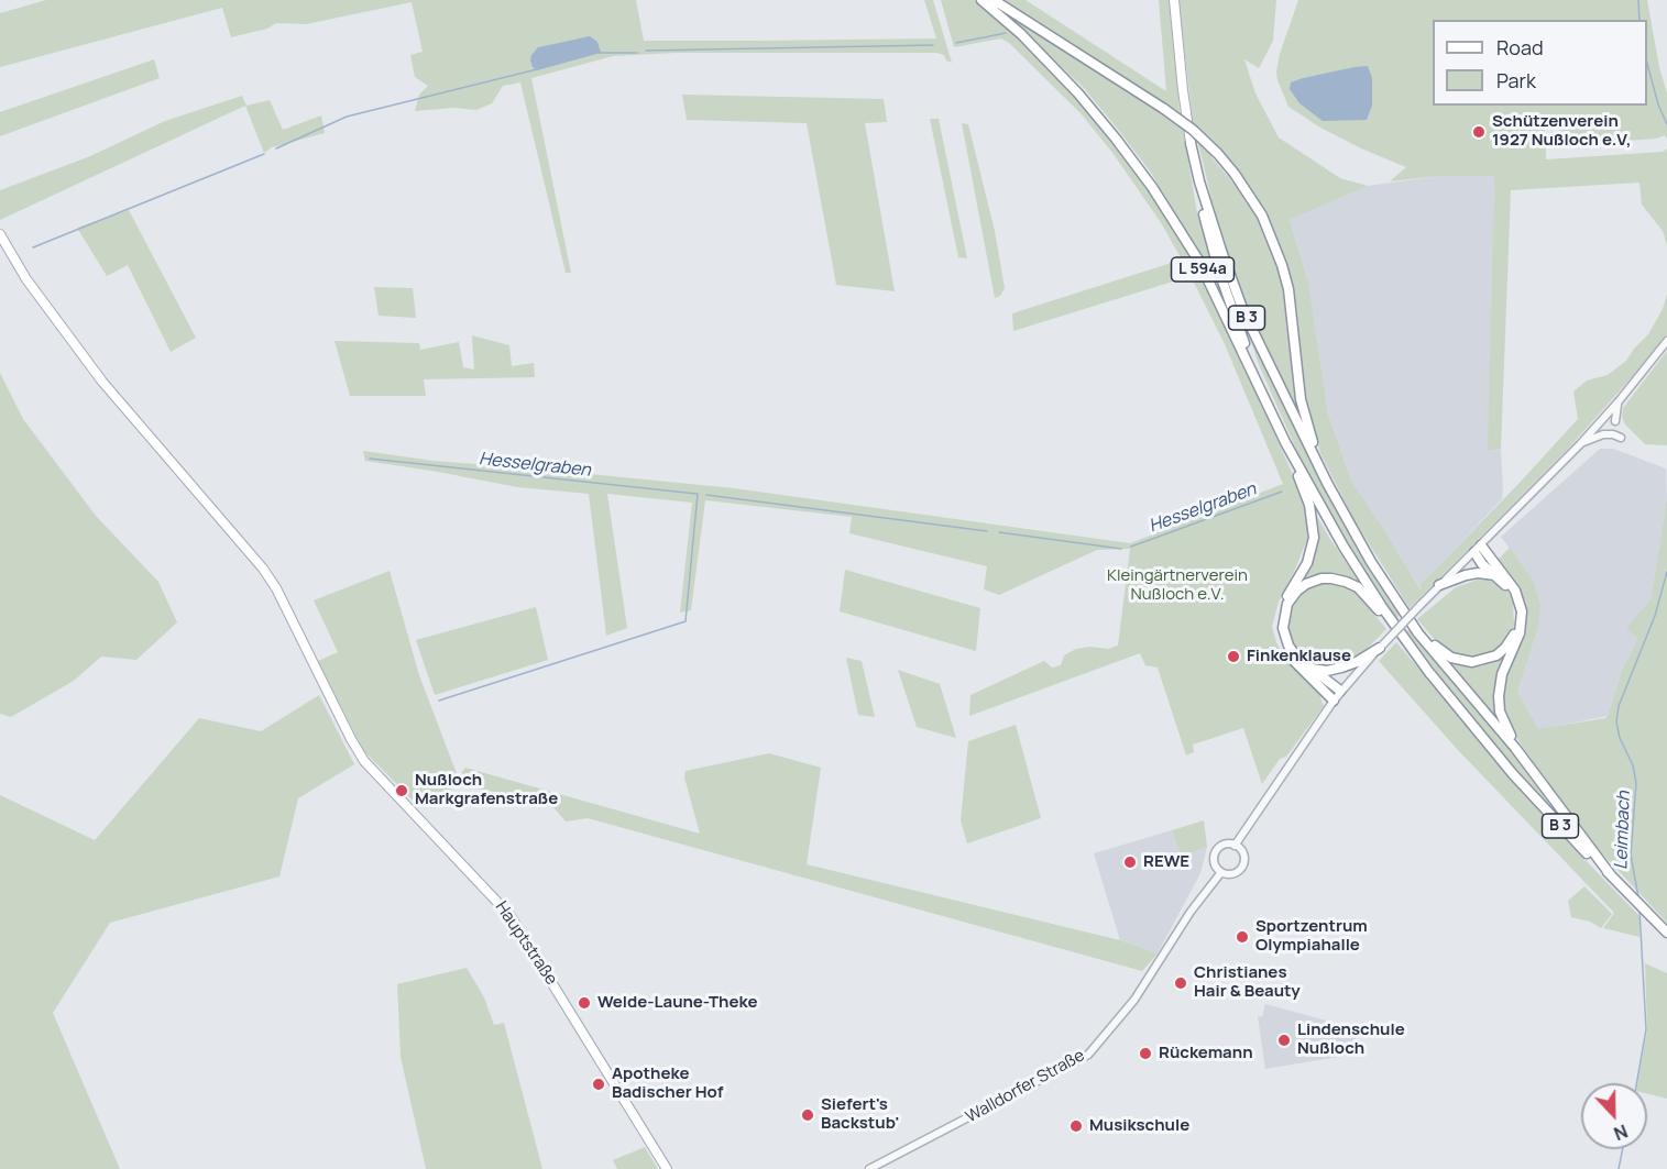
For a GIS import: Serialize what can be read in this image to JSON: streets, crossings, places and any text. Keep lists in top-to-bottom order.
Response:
{
  "streets": {
    "highway": ["L 594a", "B 3"],
    "main road": ["Hauptstraße"],
    "street": ["Walldorfer Straße"]
  },
  "crossings": [
    ["L 594a", "B 3"]
  ],
  "water": ["Hesselgraben", "Leimbach"],
  "parks": ["Kleingärtnerverein Nußloch e.V."],
  "places": [
    "Schützenverein 1927 Nußloch e.V,",
    "Finkenklause",
    "Nußloch Markgrafenstraße",
    "REWE",
    "Sportzentrum Olympiahalle",
    "Christianes Hair & Beauty",
    "Welde-Laune-Theke",
    "Lindenschule Nußloch",
    "Rückemann",
    "Apotheke Badischer Hof",
    "Siefert's Backstub'",
    "Musikschule"
  ],
  "legend": ["Road", "Park"],
  "north": "bottom"
}
